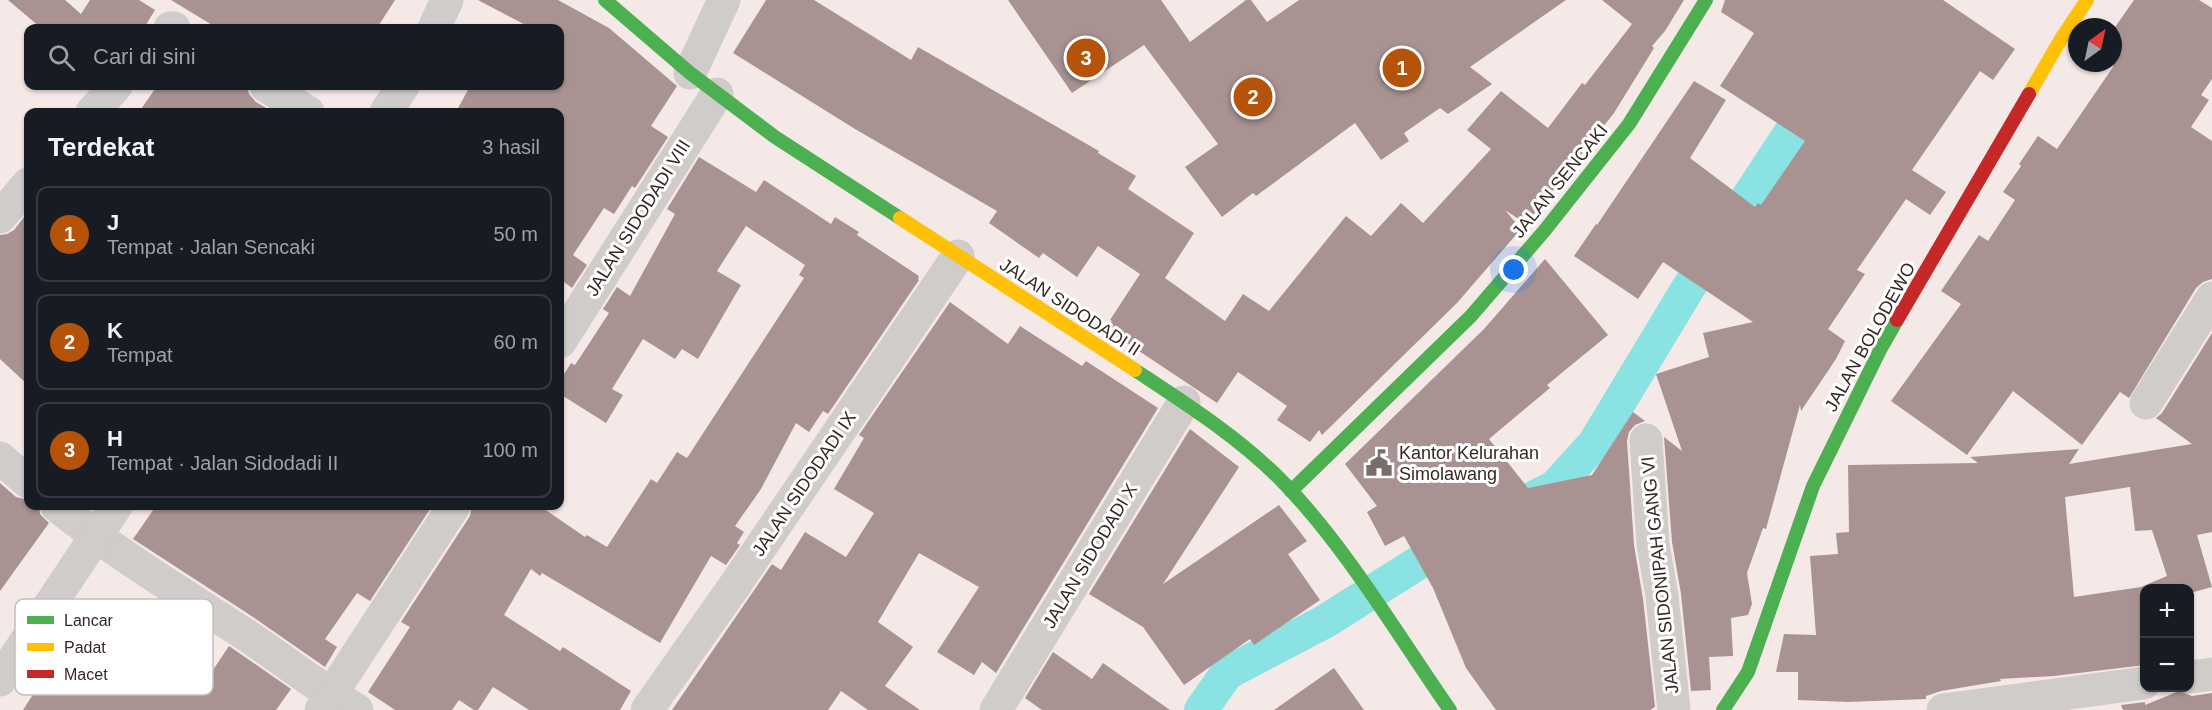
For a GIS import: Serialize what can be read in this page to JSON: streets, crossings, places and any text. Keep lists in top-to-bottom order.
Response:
{
  "streets": {
    "street": [
      "JALAN SENCAKI",
      "JALAN SIDODADI VIII",
      "JALAN SIDODADI II",
      "JALAN BOLODEWO",
      "JALAN SIDODADI IX",
      "JALAN SIDODADI X",
      "JALAN SIDONIPAH GANG VI"
    ]
  },
  "crossings": [
    ["JALAN SENCAKI", "JALAN SIDODADI II"],
    ["JALAN SIDODADI VIII", "JALAN SIDODADI II"],
    ["JALAN SIDODADI II", "JALAN SIDODADI IX"],
    ["JALAN SIDODADI II", "JALAN SIDODADI X"]
  ],
  "places": {
    "public building": ["Kantor Kelurahan Simolawang"]
  },
  "legend": ["Lancar", "Padat", "Macet"],
  "north": "top right",
  "page": {
    "search": "Cari di sini",
    "pins": ["3", "1", "2"],
    "heading": ["Terdekat", "3 hasil"],
    "list": [
      {
        "mark": "1",
        "name": "J",
        "note": "Tempat · Jalan Sencaki",
        "value": "50 m"
      },
      {
        "mark": "2",
        "name": "K",
        "note": "Tempat",
        "value": "60 m"
      },
      {
        "mark": "3",
        "name": "H",
        "note": "Tempat · Jalan Sidodadi II",
        "value": "100 m"
      }
    ],
    "map_buttons": ["+", "−"]
  }
}
